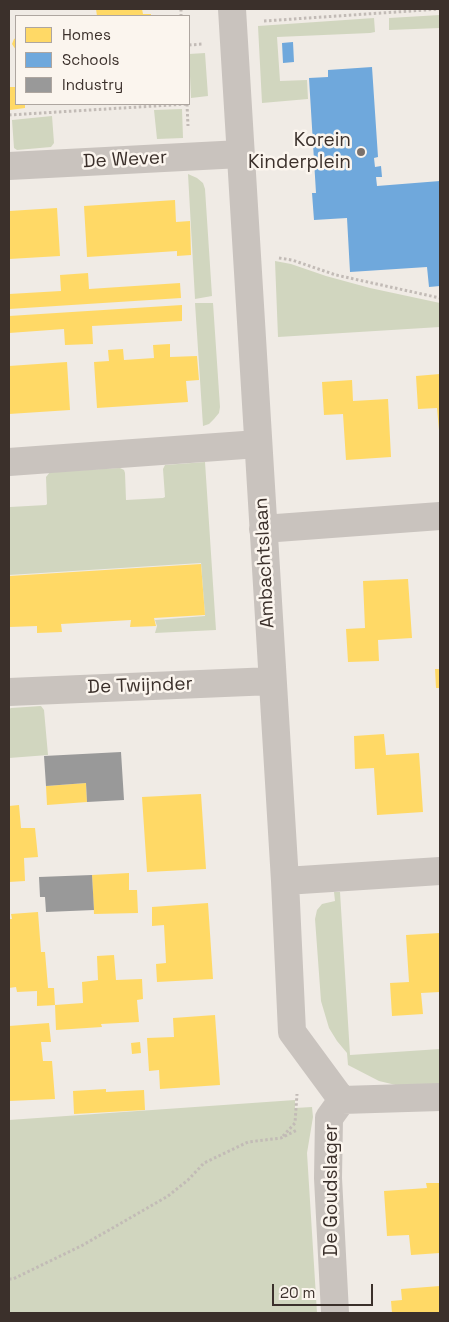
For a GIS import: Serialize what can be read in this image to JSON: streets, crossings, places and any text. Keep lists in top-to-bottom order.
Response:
{
  "streets": {
    "street": [
      "De Wever",
      "Ambachtslaan",
      "De Twijnder",
      "De Goudslager"
    ]
  },
  "crossings": [
    ["De Wever", "Ambachtslaan"],
    ["Ambachtslaan", "De Twijnder"],
    ["Ambachtslaan", "De Goudslager"]
  ],
  "places": ["Korein Kinderplein"],
  "legend": ["Homes", "Schools", "Industry"],
  "scale_bar": "20 m"
}
